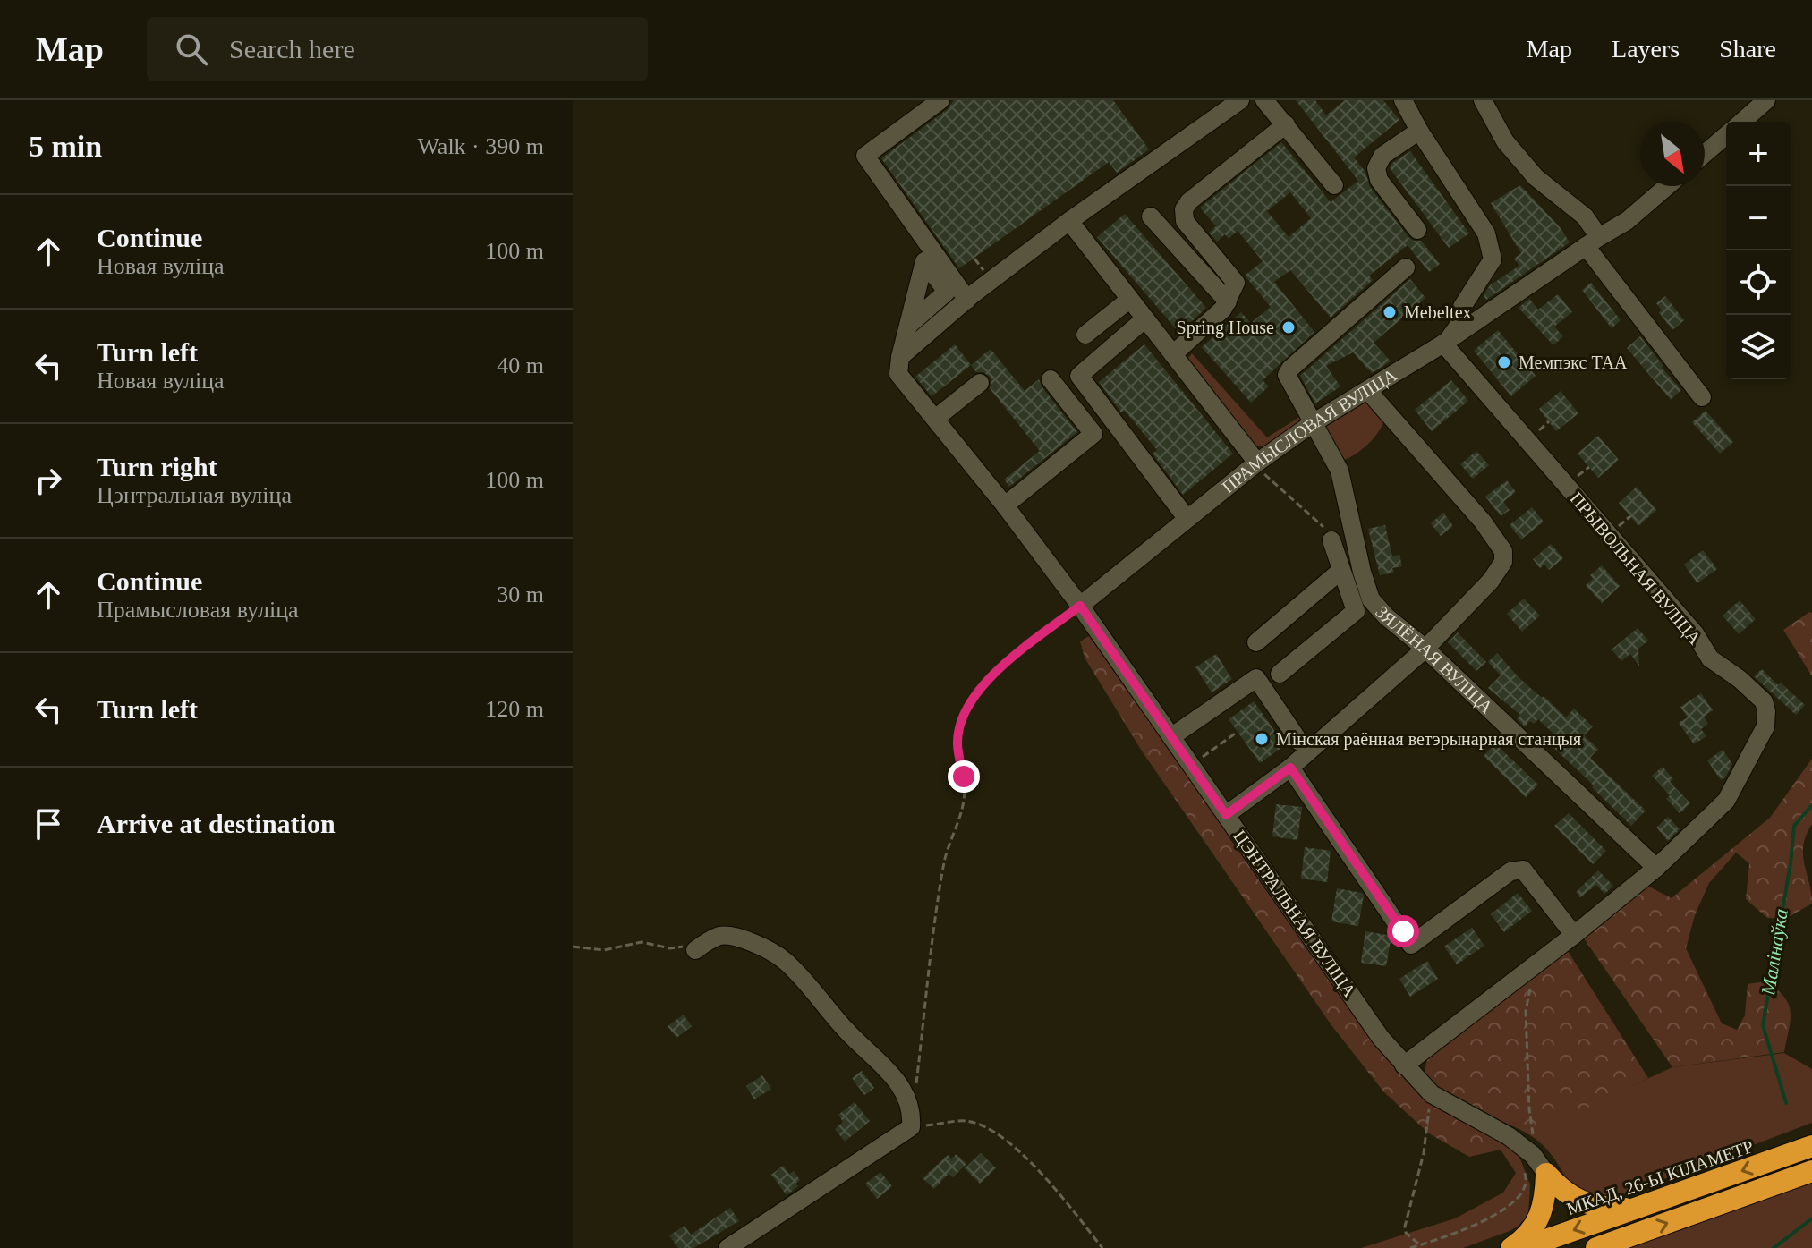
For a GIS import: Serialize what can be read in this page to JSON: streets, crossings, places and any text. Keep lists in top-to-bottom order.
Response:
{
  "streets": {
    "highway": ["МКАД, 26-Ы КІЛАМЕТР"],
    "street": [
      "ПРАМЫСЛОВАЯ ВУЛІЦА",
      "ПРЫВОЛЬНАЯ ВУЛІЦА",
      "ЗЯЛЁНАЯ ВУЛІЦА",
      "ЦЭНТРАЛЬНАЯ ВУЛІЦА"
    ]
  },
  "crossings": [
    ["ПРАМЫСЛОВАЯ ВУЛІЦА", "ПРЫВОЛЬНАЯ ВУЛІЦА"],
    ["ПРАМЫСЛОВАЯ ВУЛІЦА", "ЗЯЛЁНАЯ ВУЛІЦА"],
    ["ПРАМЫСЛОВАЯ ВУЛІЦА", "ЦЭНТРАЛЬНАЯ ВУЛІЦА"],
    ["ПРЫВОЛЬНАЯ ВУЛІЦА", "ЗЯЛЁНАЯ ВУЛІЦА"]
  ],
  "water": ["Малінаўка"],
  "places": [
    "Mebeltex",
    "Spring House",
    "Мемпэкс ТАА",
    "Мінская раённая ветэрынарная станцыя"
  ],
  "north": "bottom right",
  "page": {
    "header": "Map",
    "search": "Search here",
    "nav": ["Map", "Layers", "Share"],
    "heading": ["5 min", "Walk · 390 m"],
    "map_buttons": ["+", "−"],
    "list": [
      ["Continue", "Новая вуліца", "100 m"],
      ["Turn left", "Новая вуліца", "40 m"],
      ["Turn right", "Цэнтральная вуліца", "100 m"],
      ["Continue", "Прамысловая вуліца", "30 m"],
      ["Turn left", "120 m"],
      "Arrive at destination"
    ]
  }
}
